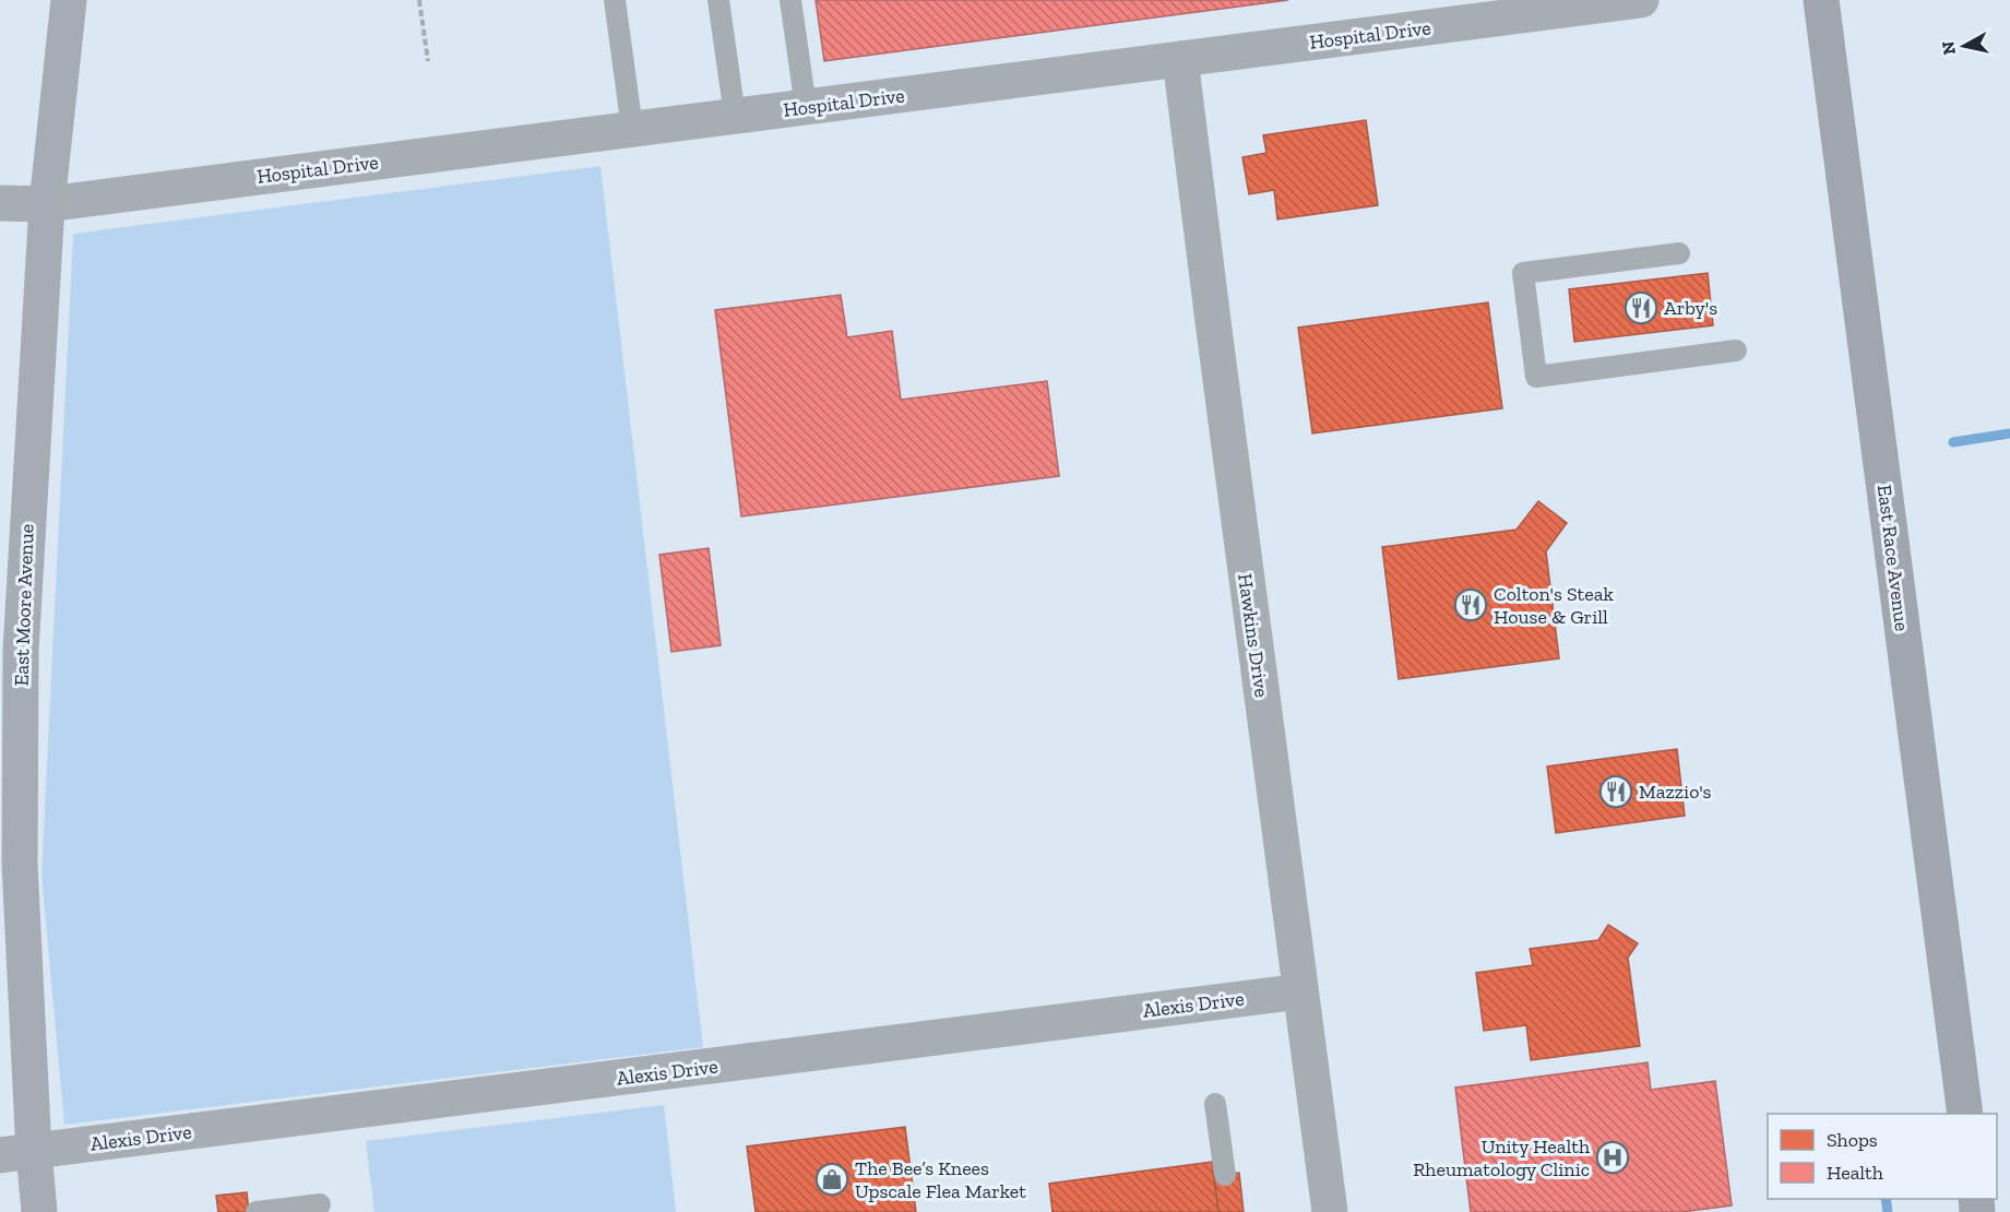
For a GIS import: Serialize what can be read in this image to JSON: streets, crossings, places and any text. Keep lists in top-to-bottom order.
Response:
{
  "streets": {
    "main road": ["East Race Avenue"],
    "street": [
      "Hospital Drive",
      "East Moore Avenue",
      "Hawkins Drive",
      "Alexis Drive"
    ]
  },
  "crossings": [
    ["Hospital Drive", "East Moore Avenue"],
    ["Hospital Drive", "Hawkins Drive"],
    ["East Moore Avenue", "Alexis Drive"],
    ["Hawkins Drive", "Alexis Drive"]
  ],
  "places": {
    "restaurant": ["Arby's", "Colton's Steak House & Grill", "Mazzio's"],
    "hospital": ["Unity Health Rheumatology Clinic"],
    "shop": ["The Bee’s Knees Upscale Flea Market"]
  },
  "legend": ["Shops", "Health"],
  "north": "left"
}
